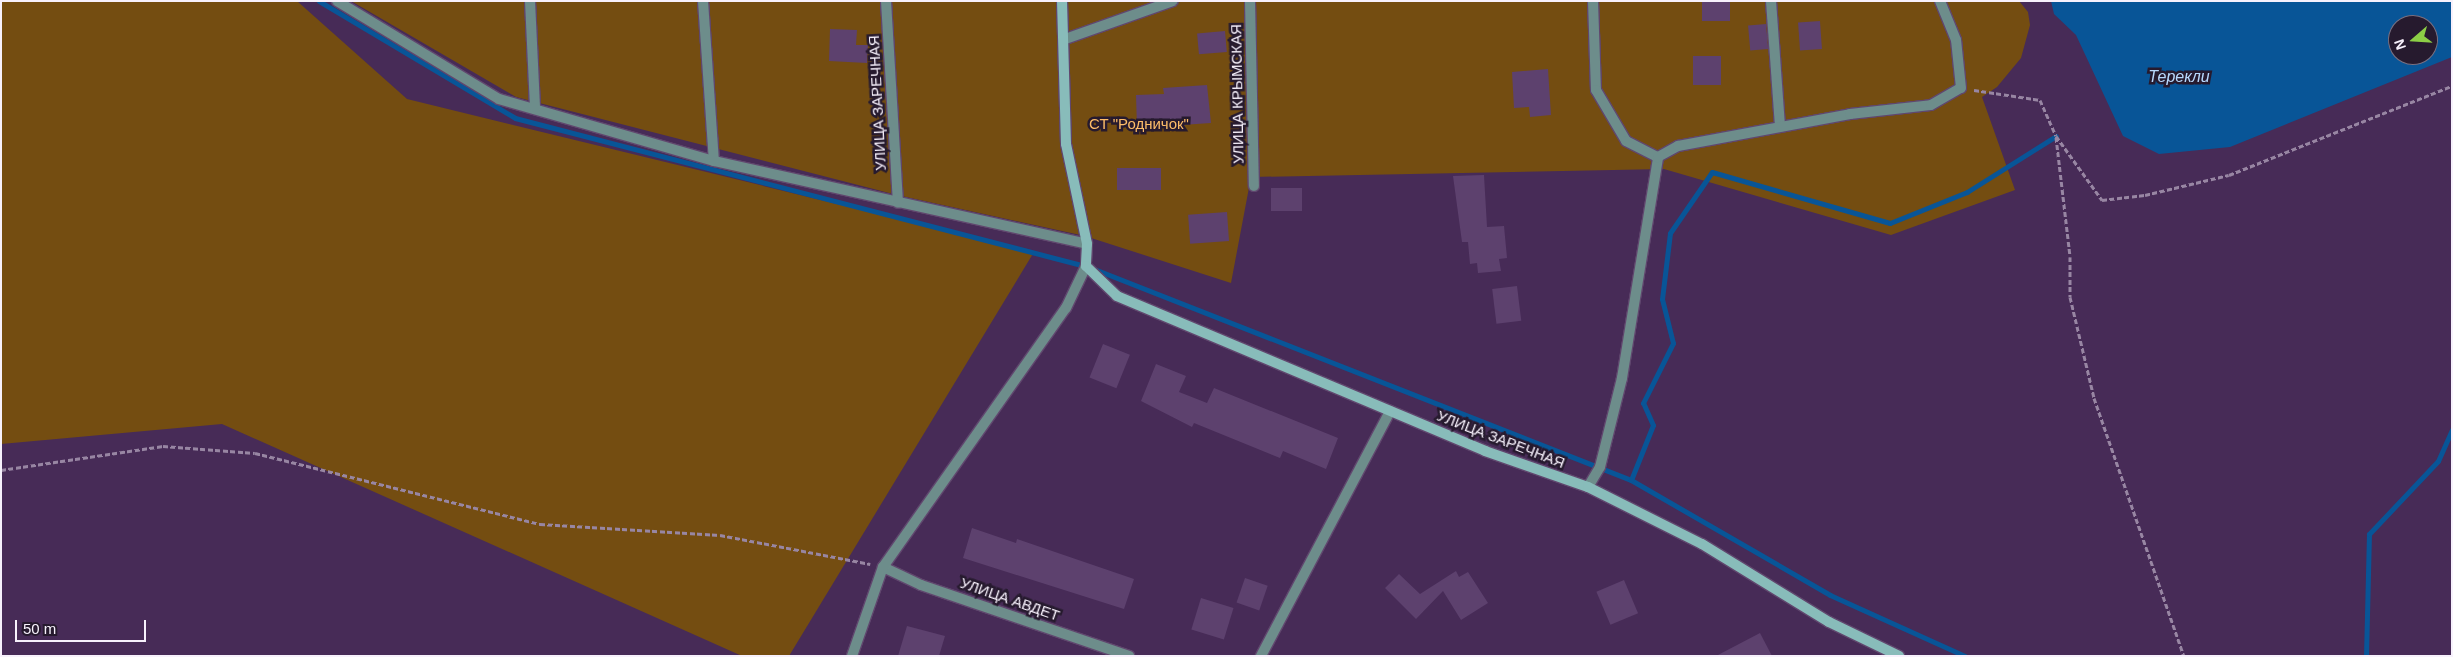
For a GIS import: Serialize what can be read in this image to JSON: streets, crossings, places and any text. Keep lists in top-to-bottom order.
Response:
{
  "streets": {
    "street": ["УЛИЦА КРЫМСКАЯ", "УЛИЦА ЗАРЕЧНАЯ", "УЛИЦА АВДЕТ"]
  },
  "water": ["Терекли"],
  "parks": ["СТ \"Родничок\""],
  "scale_bar": "50 m",
  "north": "left"
}
